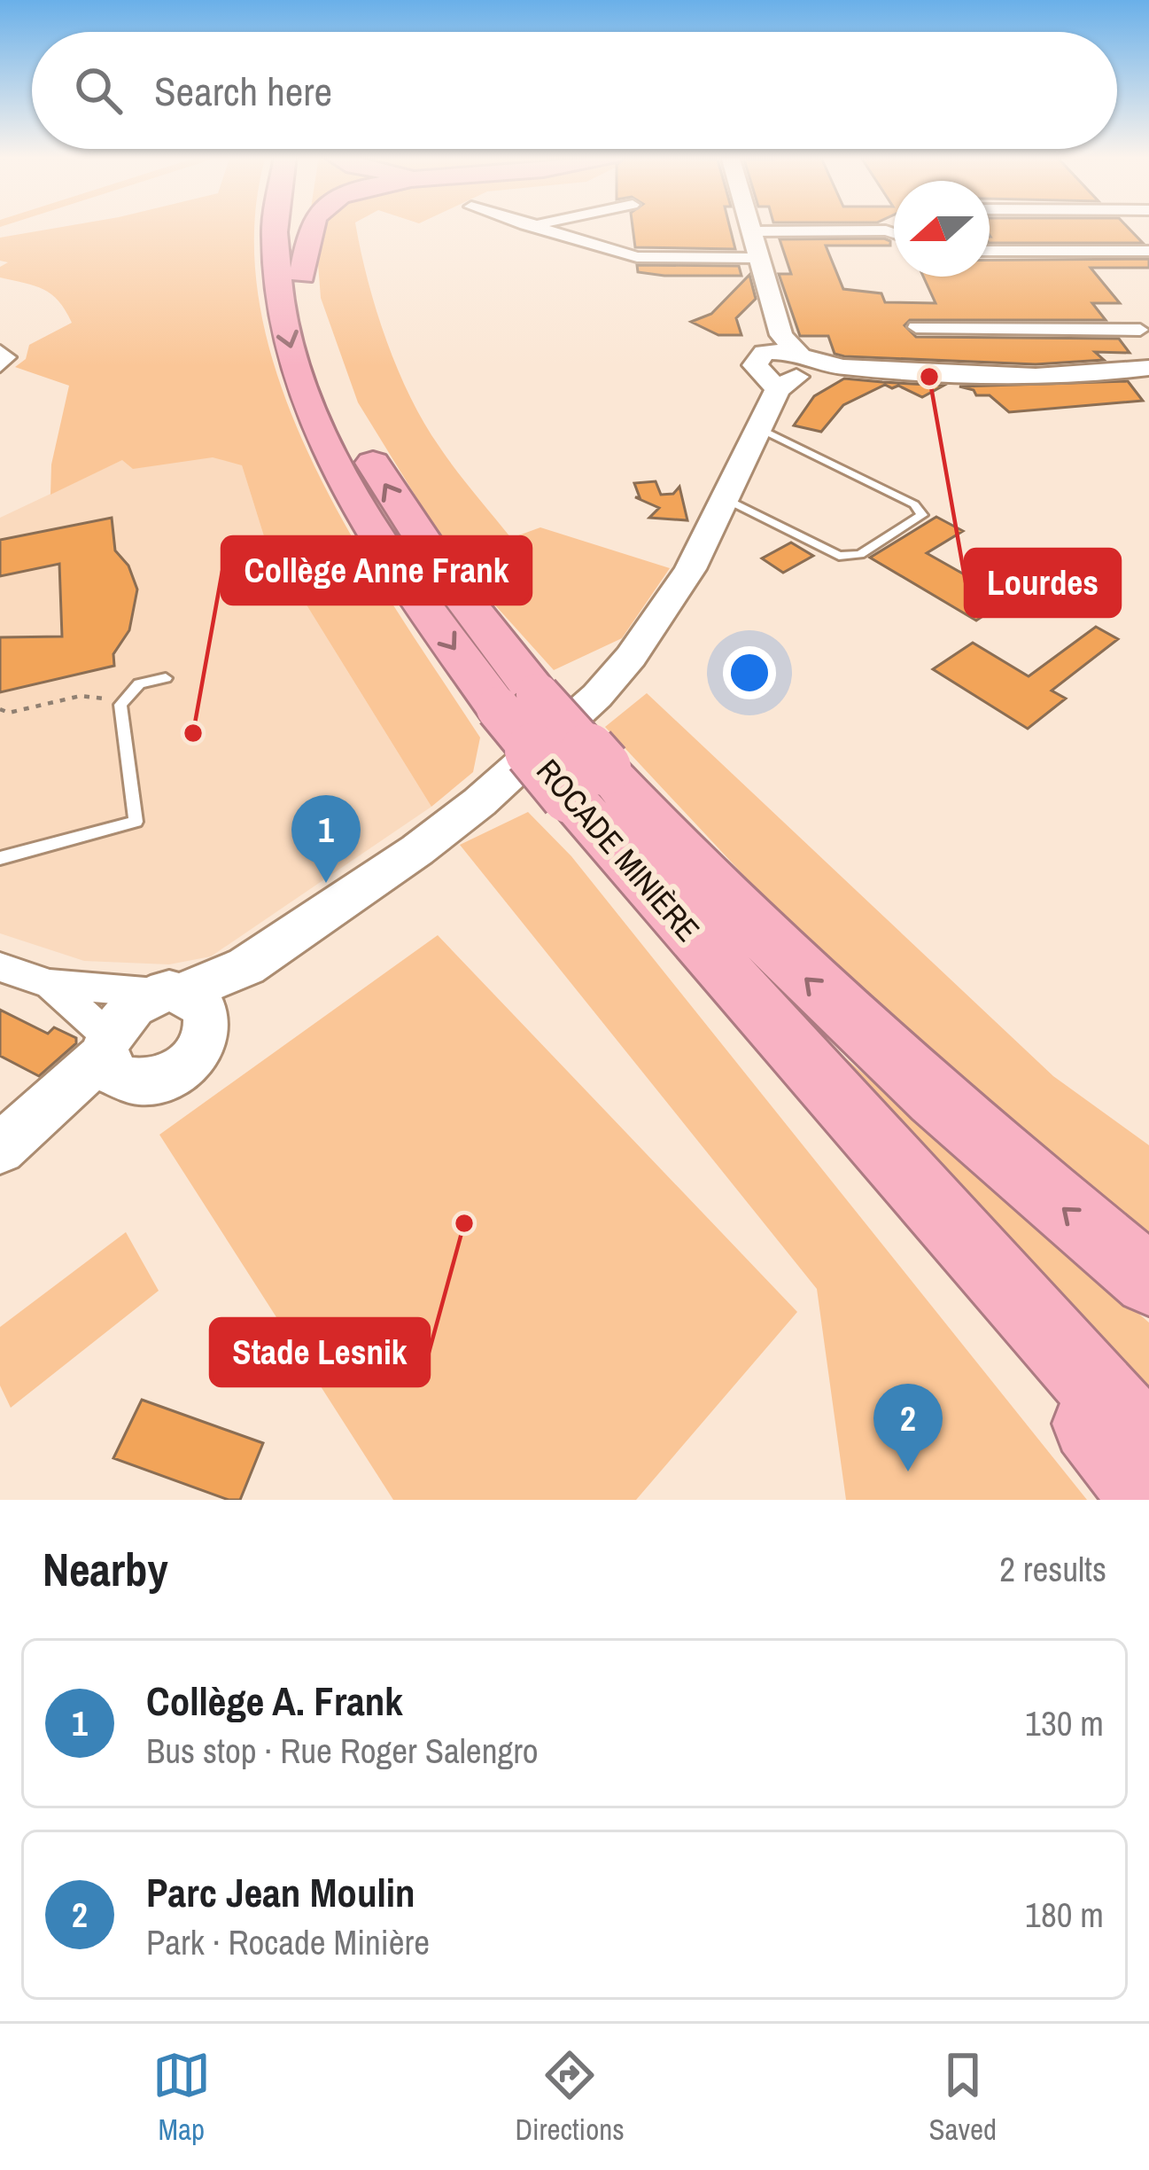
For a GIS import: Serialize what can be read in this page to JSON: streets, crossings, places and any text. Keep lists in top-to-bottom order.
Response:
{
  "streets": {
    "highway": ["ROCADE MINIÈRE"]
  },
  "places": ["Lourdes", "Collège Anne Frank", "Stade Lesnik"],
  "north": "left",
  "page": {
    "search": "Search here",
    "pins": ["1", "2"],
    "heading": ["Nearby", "2 results"],
    "list": [
      {
        "mark": "1",
        "name": "Collège A. Frank",
        "note": "Bus stop · Rue Roger Salengro",
        "value": "130 m"
      },
      {
        "mark": "2",
        "name": "Parc Jean Moulin",
        "note": "Park · Rocade Minière",
        "value": "180 m"
      }
    ],
    "nav": ["Map", "Directions", "Saved"]
  }
}
